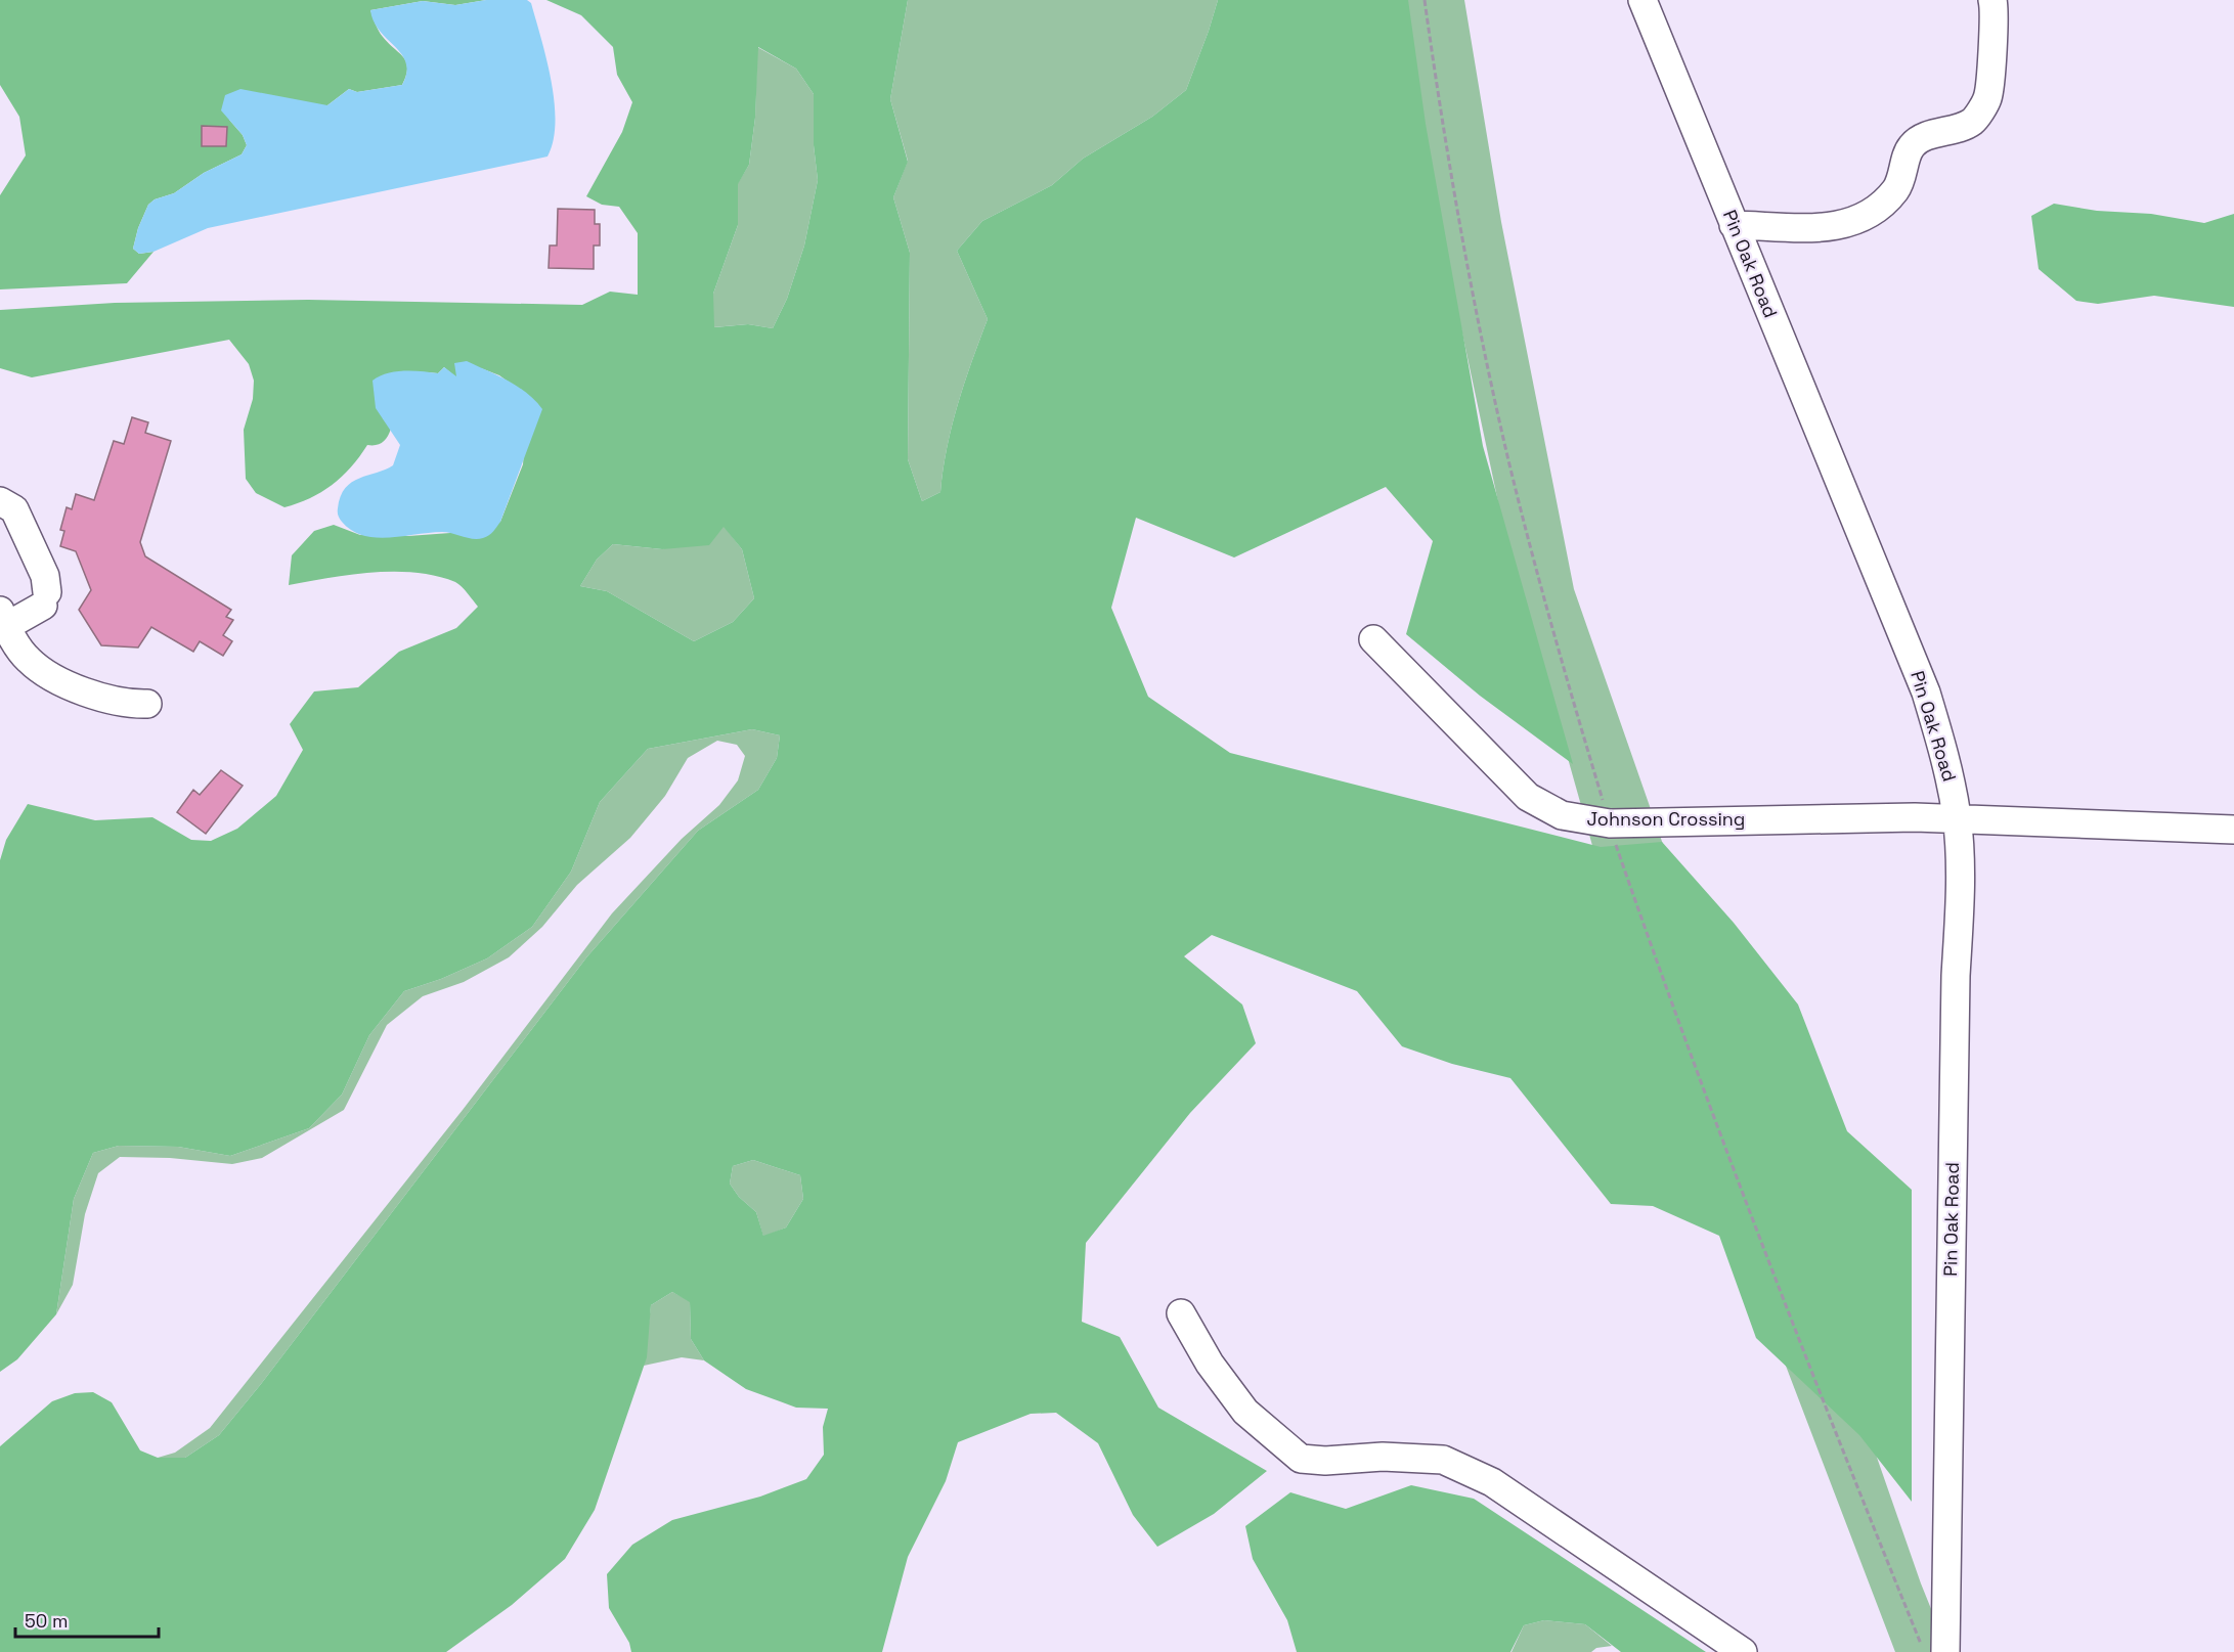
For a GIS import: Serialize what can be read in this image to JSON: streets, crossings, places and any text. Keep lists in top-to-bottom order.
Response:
{
  "streets": {
    "street": ["Pin Oak Road", "Johnson Crossing"]
  },
  "crossings": [
    ["Pin Oak Road", "Johnson Crossing"]
  ],
  "scale_bar": "50 m"
}
